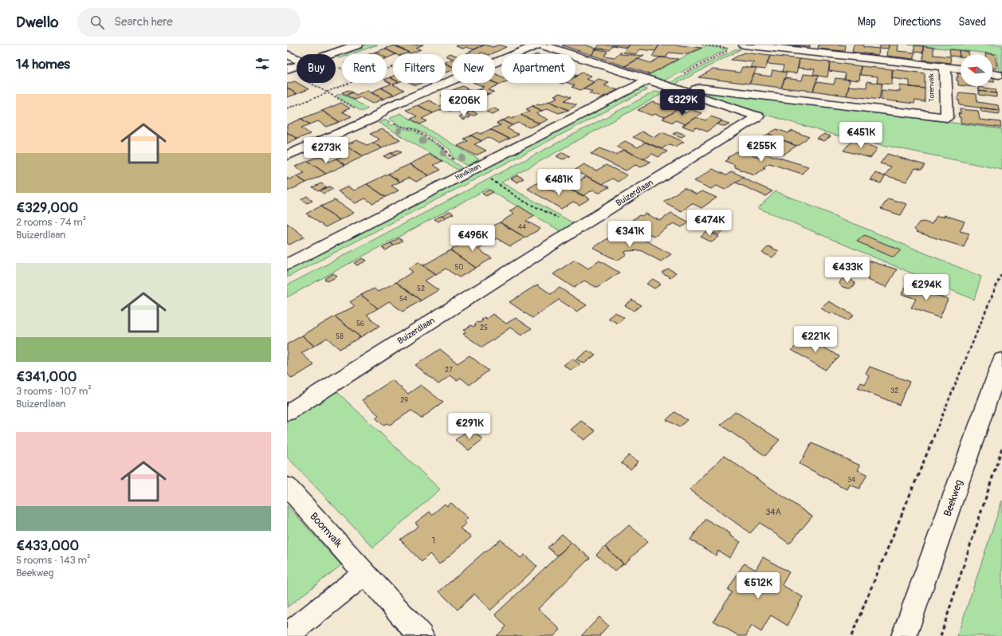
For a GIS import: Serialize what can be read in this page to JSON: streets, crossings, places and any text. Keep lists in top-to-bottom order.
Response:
{
  "streets": {
    "street": [
      "Torenvalk",
      "Haviklaan",
      "Buizerdlaan",
      "Beekweg",
      "Boomvalk"
    ]
  },
  "crossings": [
    ["Torenvalk", "Buizerdlaan"],
    ["Haviklaan", "Buizerdlaan"]
  ],
  "house_numbers": [
    "44",
    "50",
    "52",
    "54",
    "56",
    "25",
    "58",
    "27",
    "32",
    "29",
    "34",
    "34A",
    "1"
  ],
  "north": "left",
  "page": {
    "header": "Dwello",
    "search": "Search here",
    "nav": ["Map", "Directions", "Saved"],
    "heading": "14 homes",
    "chip": [
      "Buy",
      "Rent",
      "Filters",
      "New",
      "Apartment"
    ],
    "list": [
      {
        "name": "€329,000",
        "note": "2 rooms · 74 m² · Buizerdlaan"
      },
      {
        "name": "€341,000",
        "note": "3 rooms · 107 m² · Buizerdlaan"
      },
      {
        "name": "€433,000",
        "note": "5 rooms · 143 m² · Beekweg"
      }
    ],
    "price": [
      "€329K",
      "€206K",
      "€451K",
      "€255K",
      "€273K",
      "€481K",
      "€474K",
      "€341K",
      "€496K",
      "€433K",
      "€294K",
      "€221K",
      "€291K",
      "€512K"
    ]
  }
}
